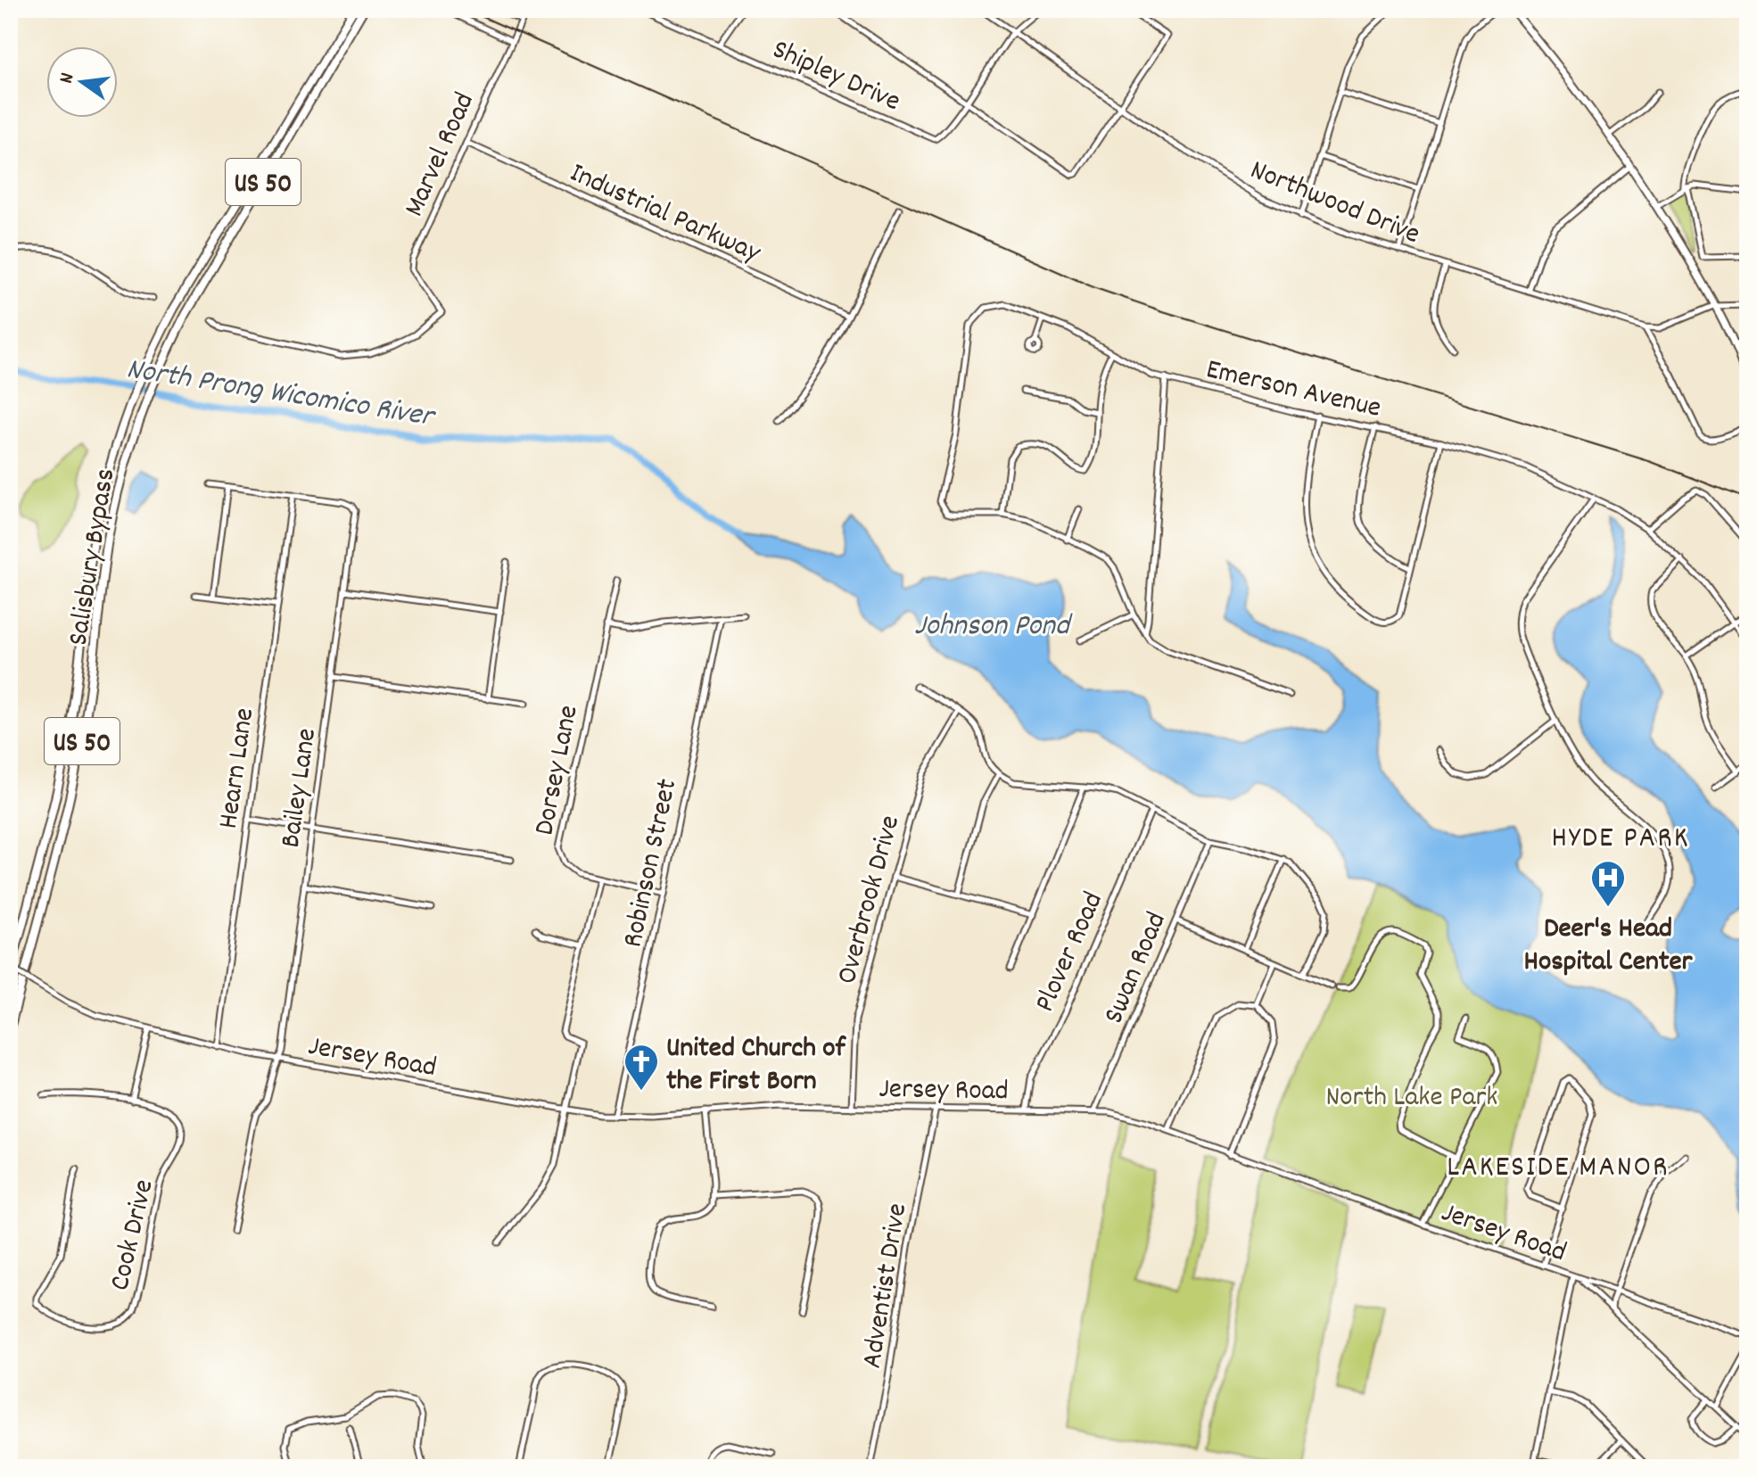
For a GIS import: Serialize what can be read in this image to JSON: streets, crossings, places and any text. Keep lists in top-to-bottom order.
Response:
{
  "streets": {
    "highway": ["US 50", "Salisbury Bypass"],
    "street": [
      "Shipley Drive",
      "Marvel Road",
      "Northwood Drive",
      "Industrial Parkway",
      "Emerson Avenue",
      "Hearn Lane",
      "Dorsey Lane",
      "Bailey Lane",
      "Robinson Street",
      "Overbrook Drive",
      "Plover Road",
      "Swan Road",
      "Jersey Road",
      "Cook Drive",
      "Adventist Drive"
    ]
  },
  "crossings": [
    ["Marvel Road", "Industrial Parkway"],
    ["Hearn Lane", "Bailey Lane"],
    ["Hearn Lane", "Jersey Road"],
    ["Dorsey Lane", "Bailey Lane"],
    ["Dorsey Lane", "Robinson Street"],
    ["Bailey Lane", "Jersey Road"],
    ["Robinson Street", "Jersey Road"],
    ["Overbrook Drive", "Jersey Road"],
    ["Plover Road", "Jersey Road"],
    ["Swan Road", "Jersey Road"],
    ["Jersey Road", "Adventist Drive"]
  ],
  "districts": ["HYDE PARK", "LAKESIDE MANOR"],
  "water": ["North Prong Wicomico River", "Johnson Pond"],
  "parks": ["North Lake Park"],
  "places": {
    "hospital": ["Deer's Head Hospital Center"],
    "church": ["United Church of the First Born"]
  },
  "north": "left"
}
